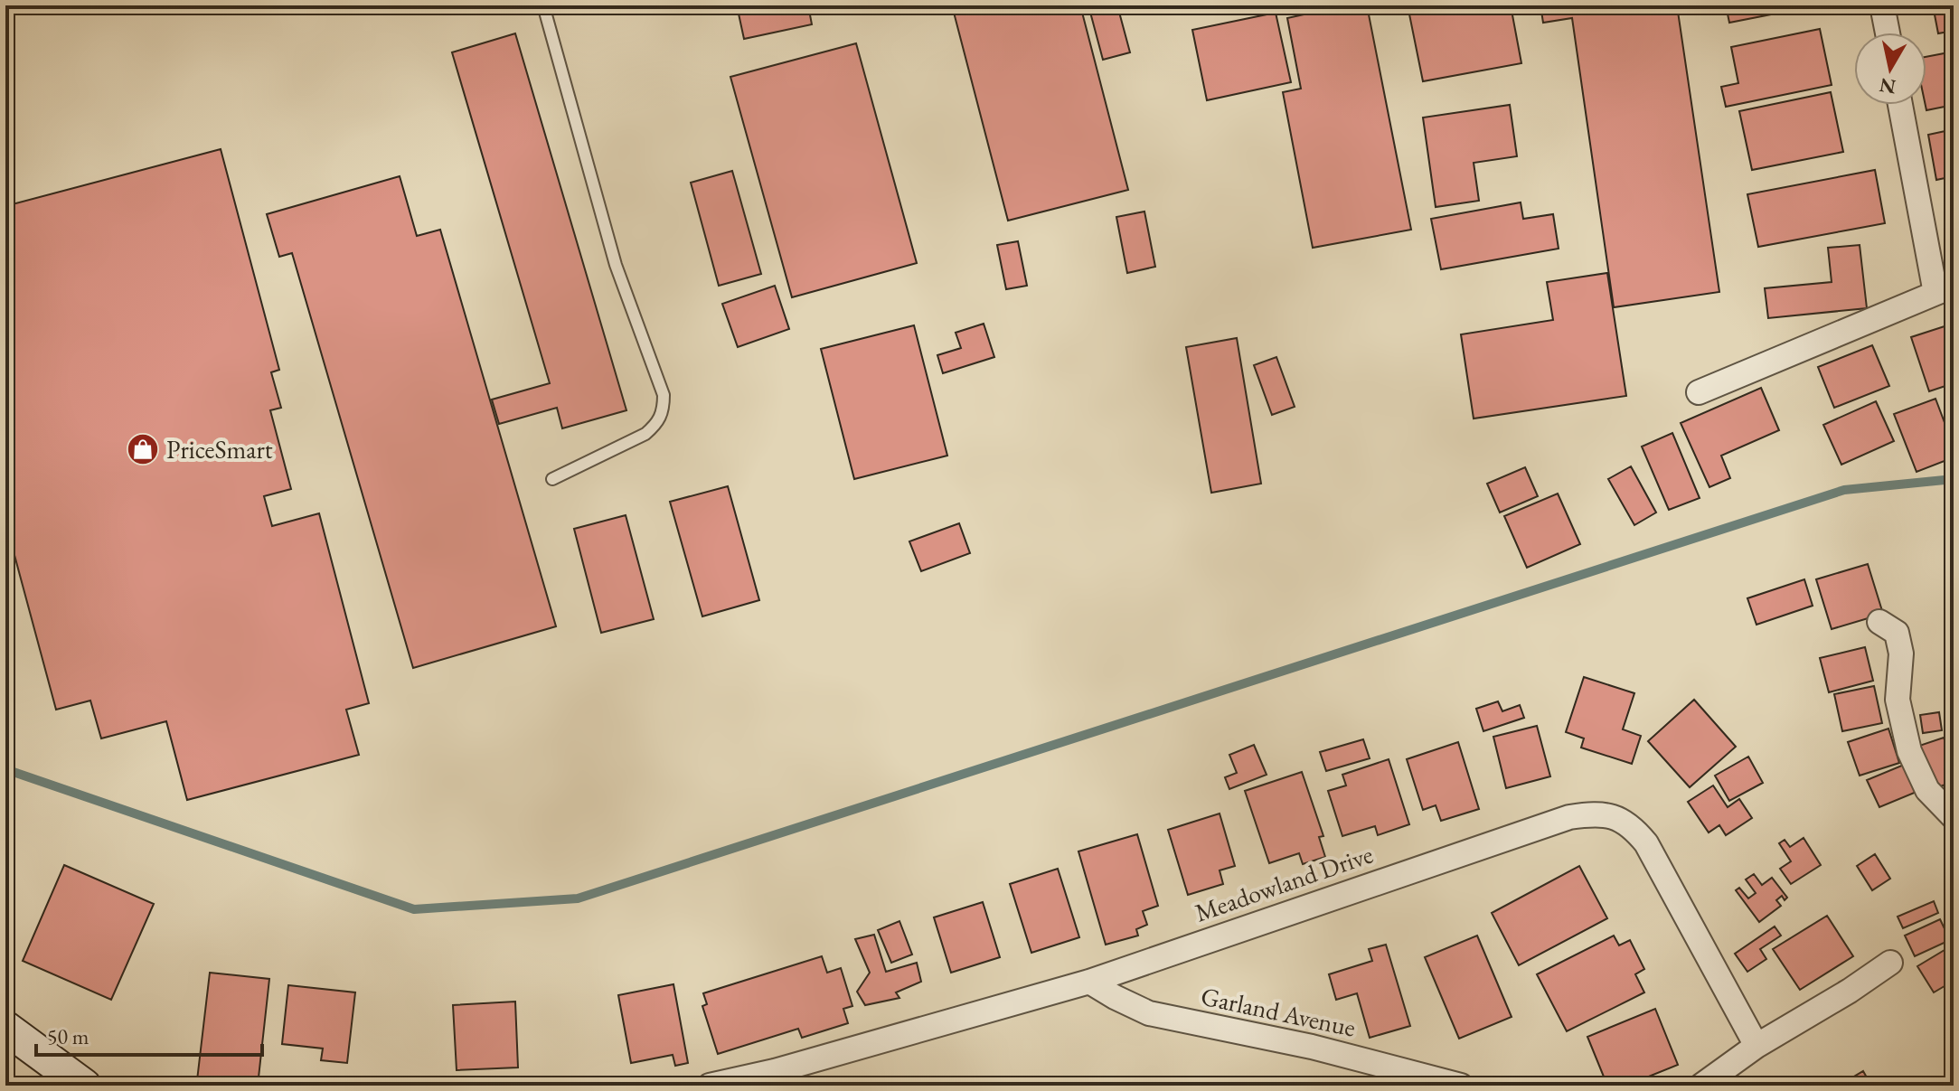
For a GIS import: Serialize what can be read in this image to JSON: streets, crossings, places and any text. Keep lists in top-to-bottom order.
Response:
{
  "streets": {
    "street": ["Meadowland Drive", "Garland Avenue"]
  },
  "crossings": [
    ["Meadowland Drive", "Garland Avenue"]
  ],
  "places": {
    "shop": ["PriceSmart"]
  },
  "scale_bar": "50 m",
  "north": "bottom"
}
